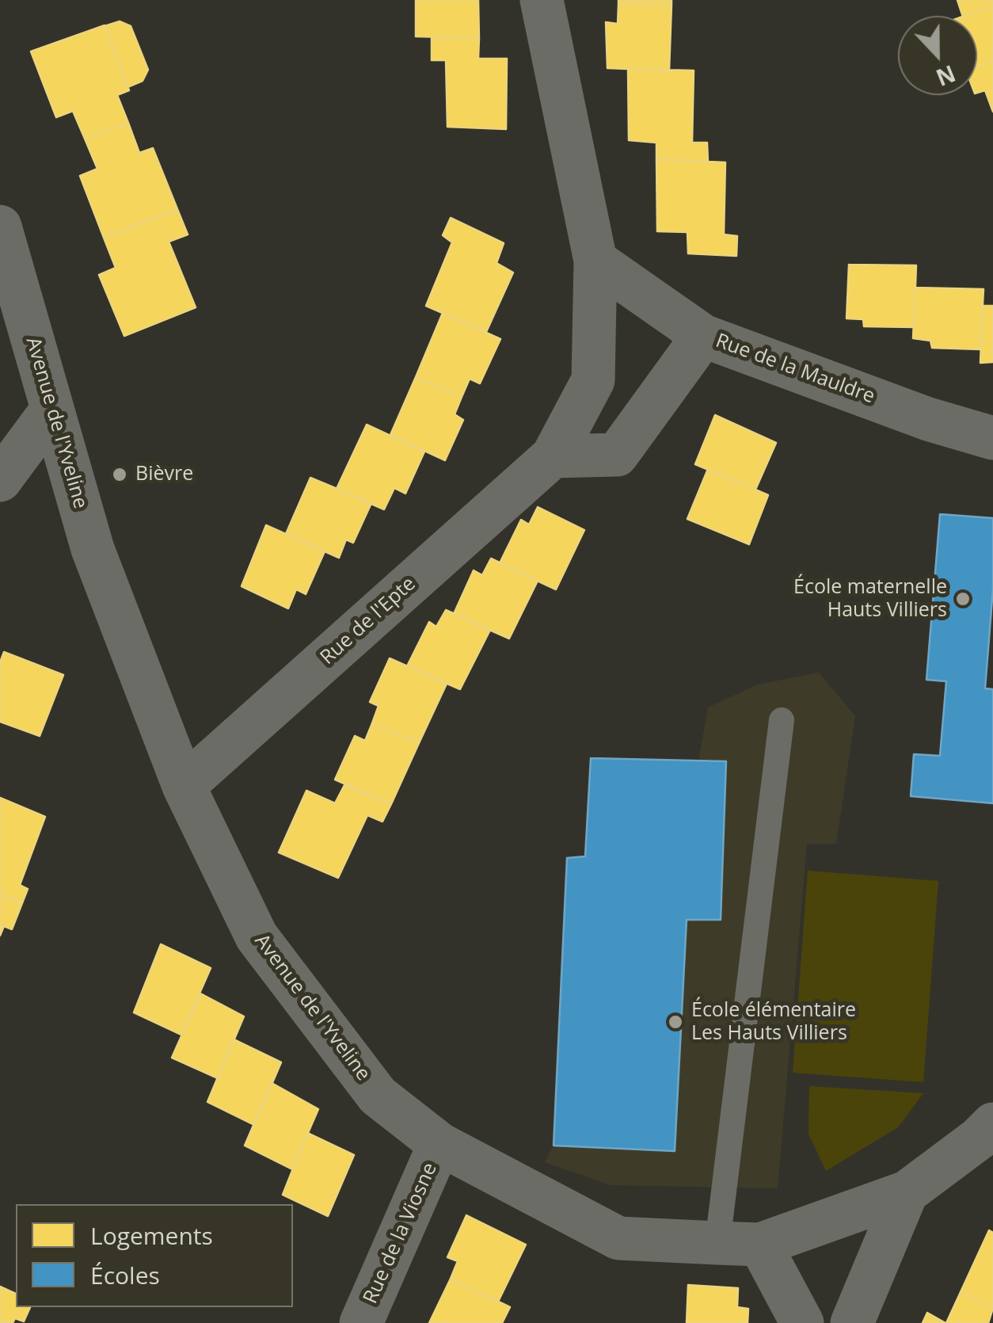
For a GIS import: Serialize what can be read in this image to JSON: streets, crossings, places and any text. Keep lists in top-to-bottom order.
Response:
{
  "streets": {
    "street": [
      "Rue de la Mauldre",
      "Avenue de l'Yveline",
      "Rue de l'Epte",
      "Rue de la Viosne"
    ]
  },
  "crossings": [
    ["Rue de la Mauldre", "Rue de l'Epte"],
    ["Avenue de l'Yveline", "Rue de l'Epte"],
    ["Avenue de l'Yveline", "Rue de la Viosne"]
  ],
  "places": ["Bièvre", "École maternelle Hauts Villiers", "École élémentaire Les Hauts Villiers"],
  "legend": ["Logements", "Écoles"],
  "north": "bottom"
}
